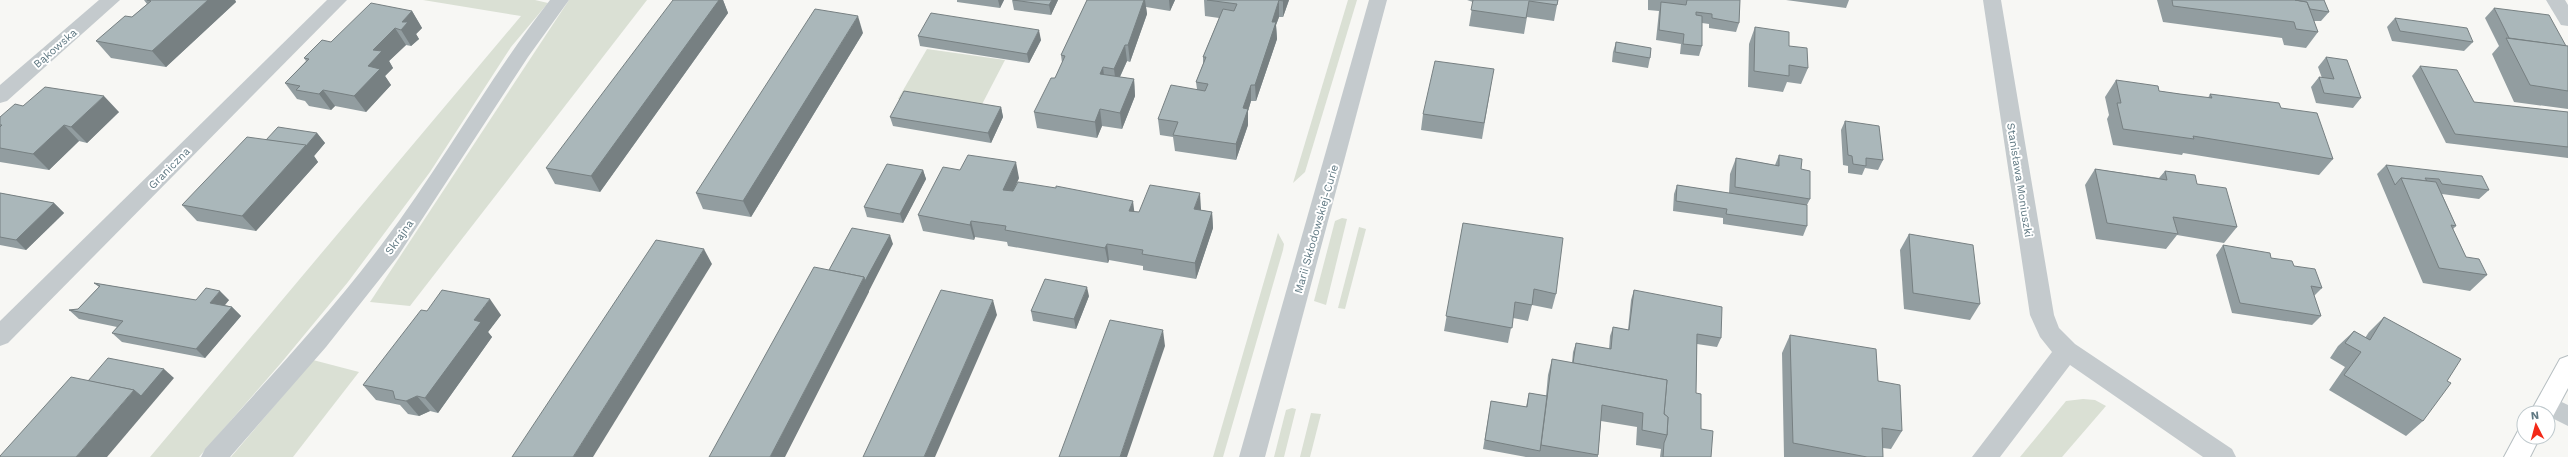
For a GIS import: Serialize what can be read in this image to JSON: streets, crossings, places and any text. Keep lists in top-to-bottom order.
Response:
{
  "streets": {
    "street": [
      "Bąkowska",
      "Graniczna",
      "Stanisława Moniuszki",
      "Marii Skłodowskiej-Curie",
      "Skrajna"
    ]
  },
  "north": "top"
}
